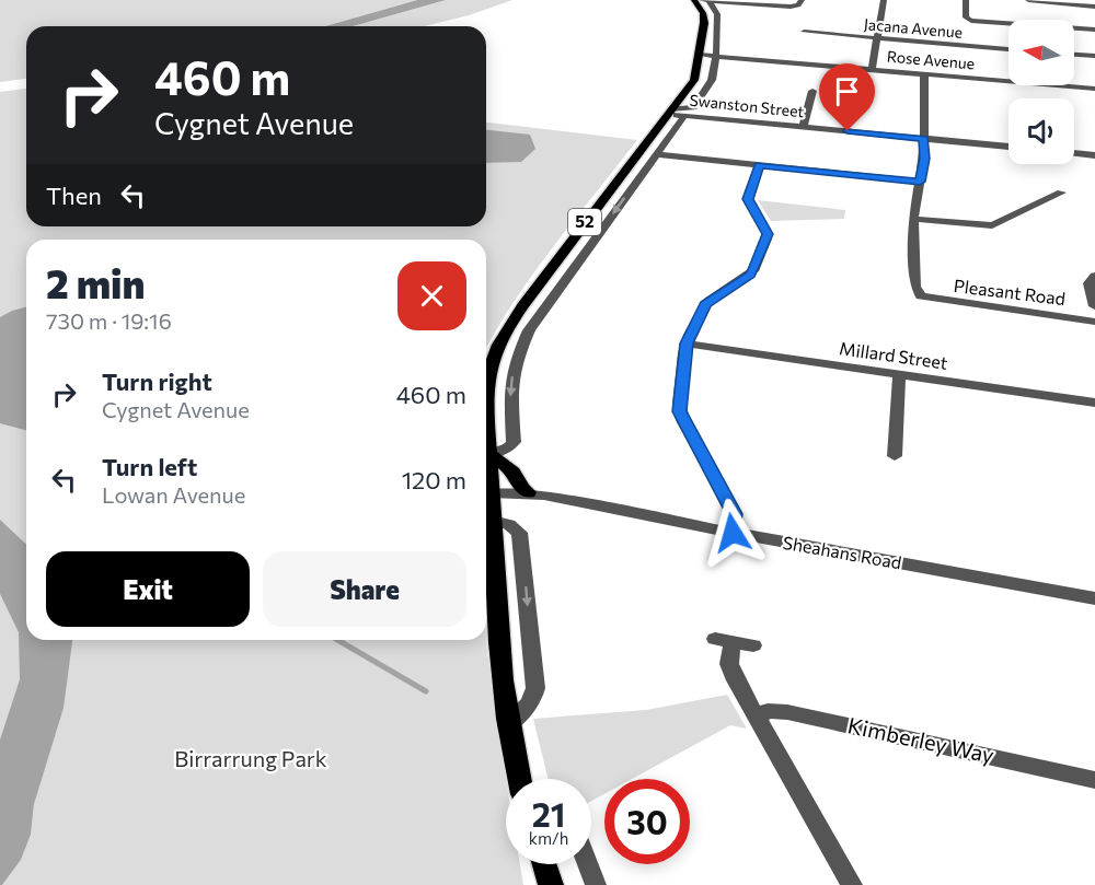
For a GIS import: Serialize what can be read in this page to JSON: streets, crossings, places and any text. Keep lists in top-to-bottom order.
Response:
{
  "streets": {
    "main road": ["52"],
    "street": [
      "Jacana Avenue",
      "Rose Avenue",
      "Swanston Street",
      "Pleasant Road",
      "Millard Street",
      "Sheahans Road",
      "Kimberley Way"
    ]
  },
  "crossings": [
    ["Rose Avenue", "52"],
    ["Swanston Street", "52"],
    ["52", "Sheahans Road"]
  ],
  "parks": ["Birrarrung Park"],
  "north": "left",
  "page": {
    "turn": ["460 m", "Cygnet Avenue"],
    "then": "Then",
    "heading": ["2 min", "730 m · 19:16"],
    "list": [
      {
        "name": "Turn right",
        "note": "Cygnet Avenue",
        "value": "460 m"
      },
      {
        "name": "Turn left",
        "note": "Lowan Avenue",
        "value": "120 m"
      }
    ],
    "buttons": ["Exit", "Share"],
    "speed": "21 km/h",
    "limit": "30"
  }
}
